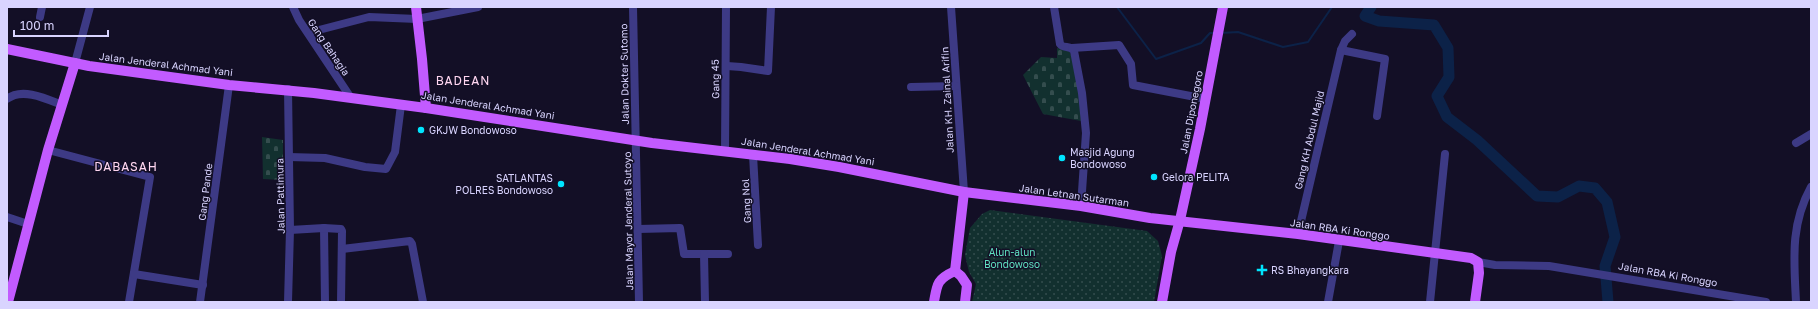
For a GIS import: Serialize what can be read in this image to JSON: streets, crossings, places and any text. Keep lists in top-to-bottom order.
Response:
{
  "streets": {
    "main road": [
      "Jalan Jenderal Achmad Yani",
      "Jalan Diponegoro",
      "Jalan Letnan Sutarman",
      "Jalan RBA Ki Ronggo"
    ],
    "street": [
      "Gang Bahagia",
      "Jalan Dokter Sutomo",
      "Gang 45",
      "Jalan KH. Zainal Arifin",
      "Gang KH Abdul Majid",
      "Gang Pande",
      "Jalan Pattimura",
      "Gang Nol",
      "Jalan Mayor Jenderal Sutoyo"
    ]
  },
  "crossings": [
    ["Gang Bahagia", "Jalan Jenderal Achmad Yani"],
    ["Jalan Jenderal Achmad Yani", "Jalan Dokter Sutomo"],
    ["Jalan Jenderal Achmad Yani", "Gang 45"],
    ["Jalan Jenderal Achmad Yani", "Jalan KH. Zainal Arifin"],
    ["Jalan Jenderal Achmad Yani", "Gang Pande"],
    ["Jalan Jenderal Achmad Yani", "Jalan Letnan Sutarman"],
    ["Jalan Jenderal Achmad Yani", "Jalan Pattimura"],
    ["Jalan Jenderal Achmad Yani", "Gang Nol"],
    ["Jalan Jenderal Achmad Yani", "Jalan Mayor Jenderal Sutoyo"],
    ["Jalan Dokter Sutomo", "Jalan Mayor Jenderal Sutoyo"],
    ["Jalan KH. Zainal Arifin", "Jalan Letnan Sutarman"],
    ["Jalan Diponegoro", "Jalan Letnan Sutarman"],
    ["Jalan Diponegoro", "Jalan RBA Ki Ronggo"],
    ["Gang KH Abdul Majid", "Jalan RBA Ki Ronggo"],
    ["Jalan Letnan Sutarman", "Jalan RBA Ki Ronggo"]
  ],
  "districts": ["BADEAN", "DABASAH"],
  "parks": ["Alun-alun Bondowoso"],
  "places": {
    "other": [
      "GKJW Bondowoso",
      "Masjid Agung Bondowoso",
      "Gelora PELITA",
      "SATLANTAS POLRES Bondowoso"
    ],
    "health": ["RS Bhayangkara"]
  },
  "scale_bar": "100 m"
}
